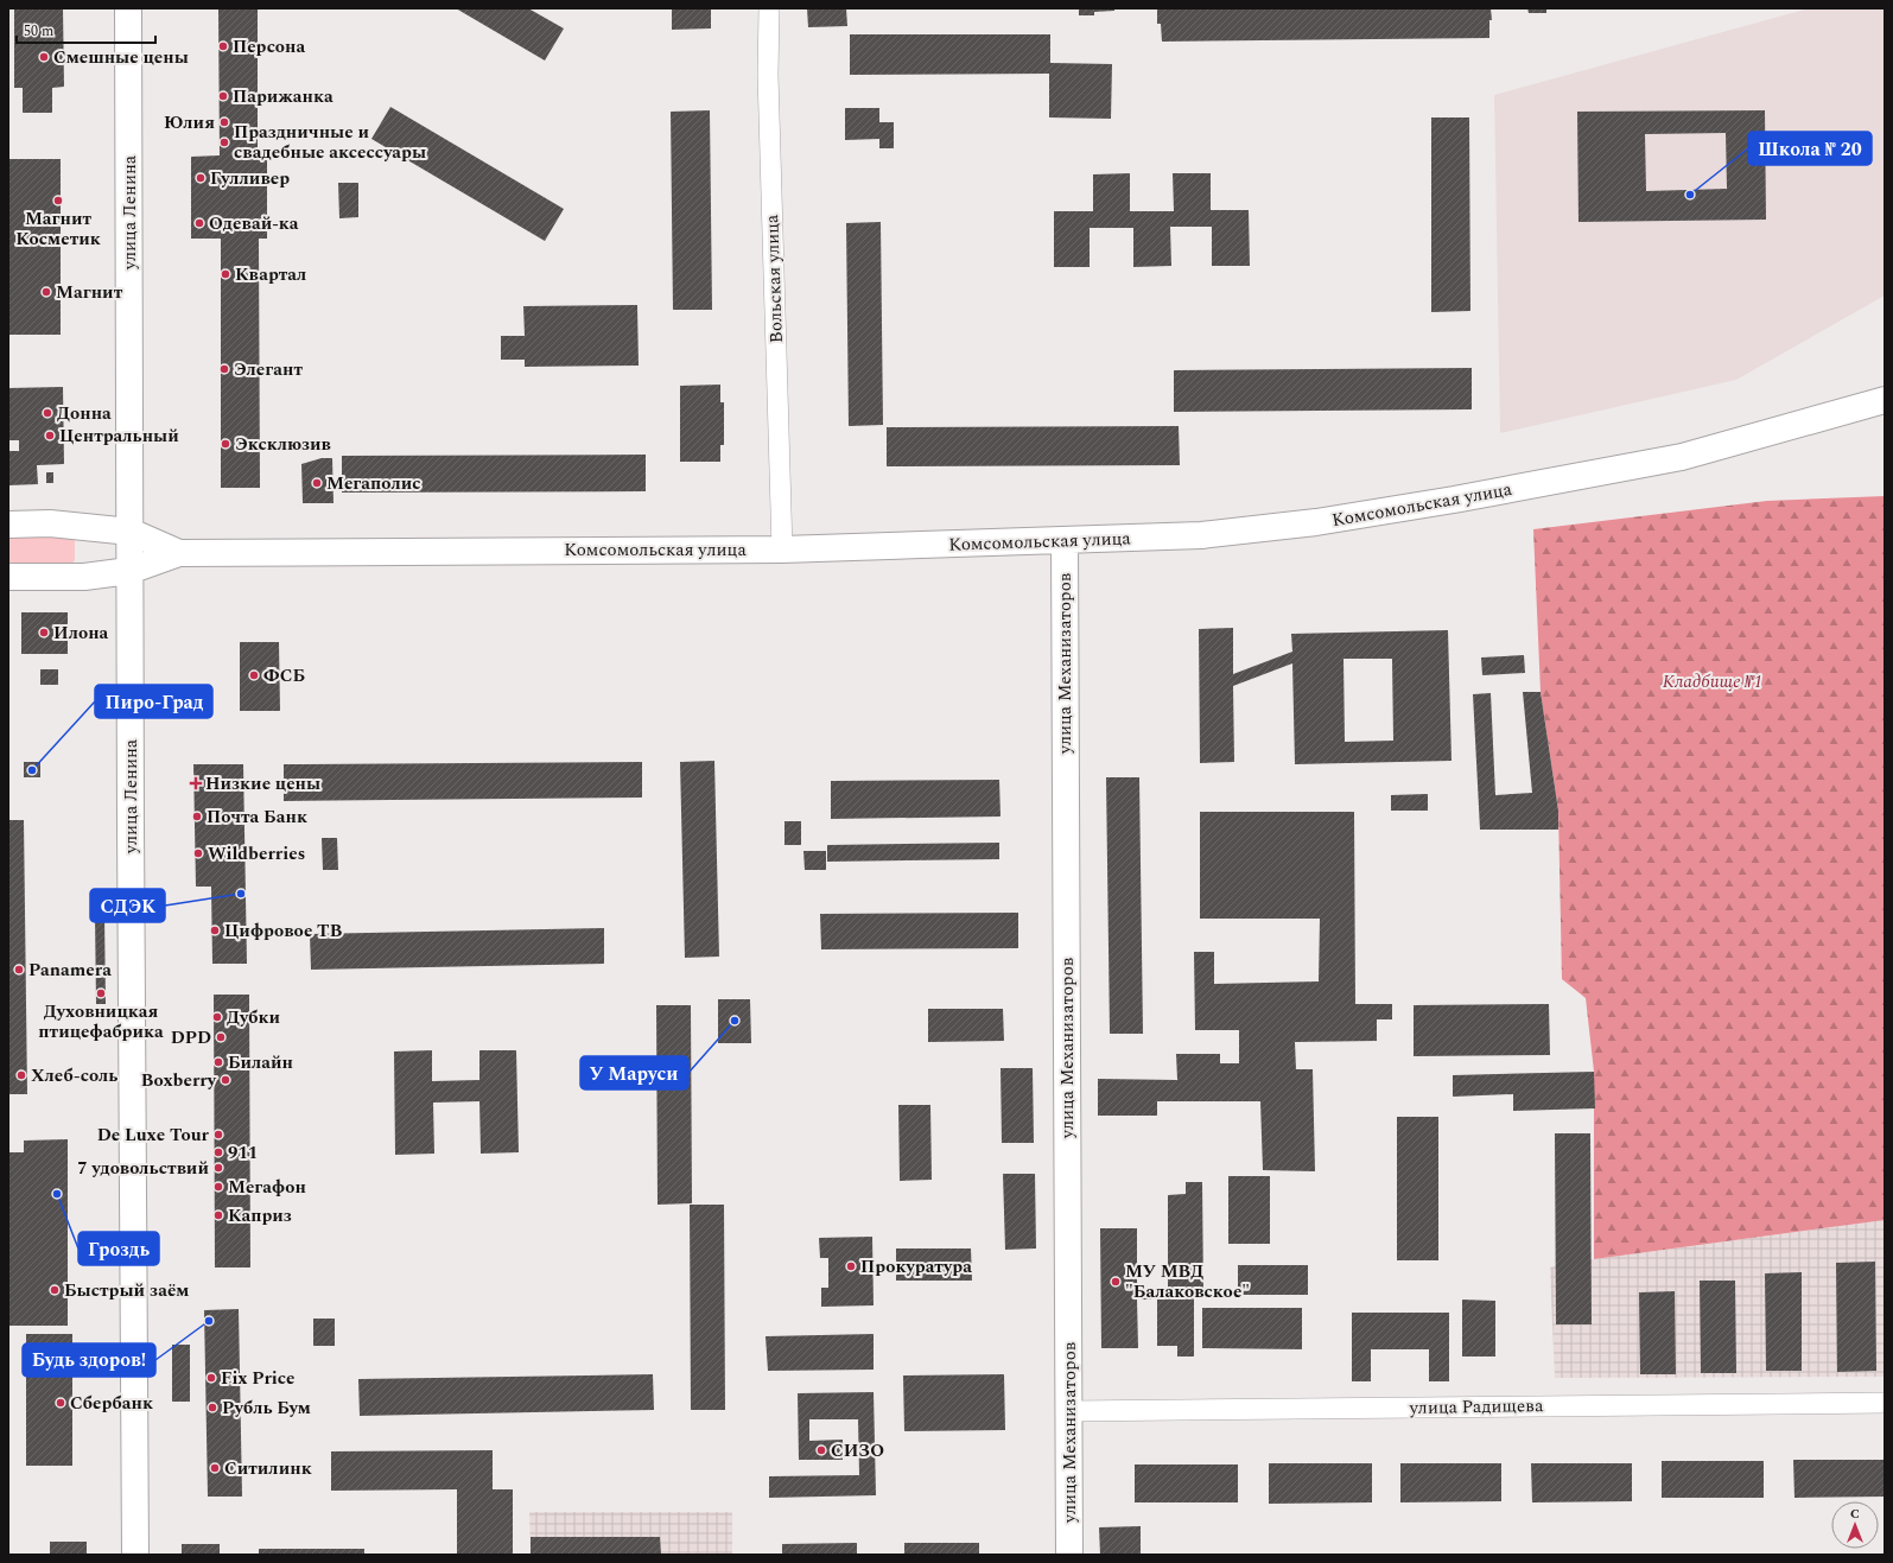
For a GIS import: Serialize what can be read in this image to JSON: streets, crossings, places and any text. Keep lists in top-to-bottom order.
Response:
{
  "streets": {
    "main road": ["улица Ленина", "Комсомольская улица", "улица Механизаторов"],
    "street": ["Вольская улица", "улица Радищева"]
  },
  "crossings": [
    ["улица Ленина", "Комсомольская улица"],
    ["Вольская улица", "Комсомольская улица"],
    ["Комсомольская улица", "улица Механизаторов"],
    ["улица Механизаторов", "улица Радищева"]
  ],
  "parks": ["Кладбище №1"],
  "places": {
    "other": [
      "Персона",
      "Смешные цены",
      "Парижанка",
      "Юлия",
      "Праздничные и свадебные аксессуары",
      "Гулливер",
      "Школа № 20",
      "Магнит Косметик",
      "Одевай-ка",
      "Квартал",
      "Магнит",
      "Элегант",
      "Донна",
      "Центральный",
      "Эксклюзив",
      "Мегаполис",
      "Илона",
      "ФСБ",
      "Пиро-Град",
      "Почта Банк",
      "Wildberries",
      "СДЭК",
      "Цифровое ТВ",
      "Panamera",
      "Духовницкая птицефабрика",
      "Дубки",
      "У Маруси",
      "DPD",
      "Билайн",
      "Хлеб-соль",
      "Boxberry",
      "De Luxe Tour",
      "911",
      "7 удовольствий",
      "Мегафон",
      "Гроздь",
      "Каприз",
      "Прокуратура",
      "МУ МВД \"Балаковское\"",
      "Быстрый заём",
      "Будь здоров!",
      "Fix Price",
      "Сбербанк",
      "Рубль Бум",
      "СИЗО",
      "Ситилинк"
    ],
    "health": ["Низкие цены"]
  },
  "scale_bar": "50 m",
  "north": "top"
}
